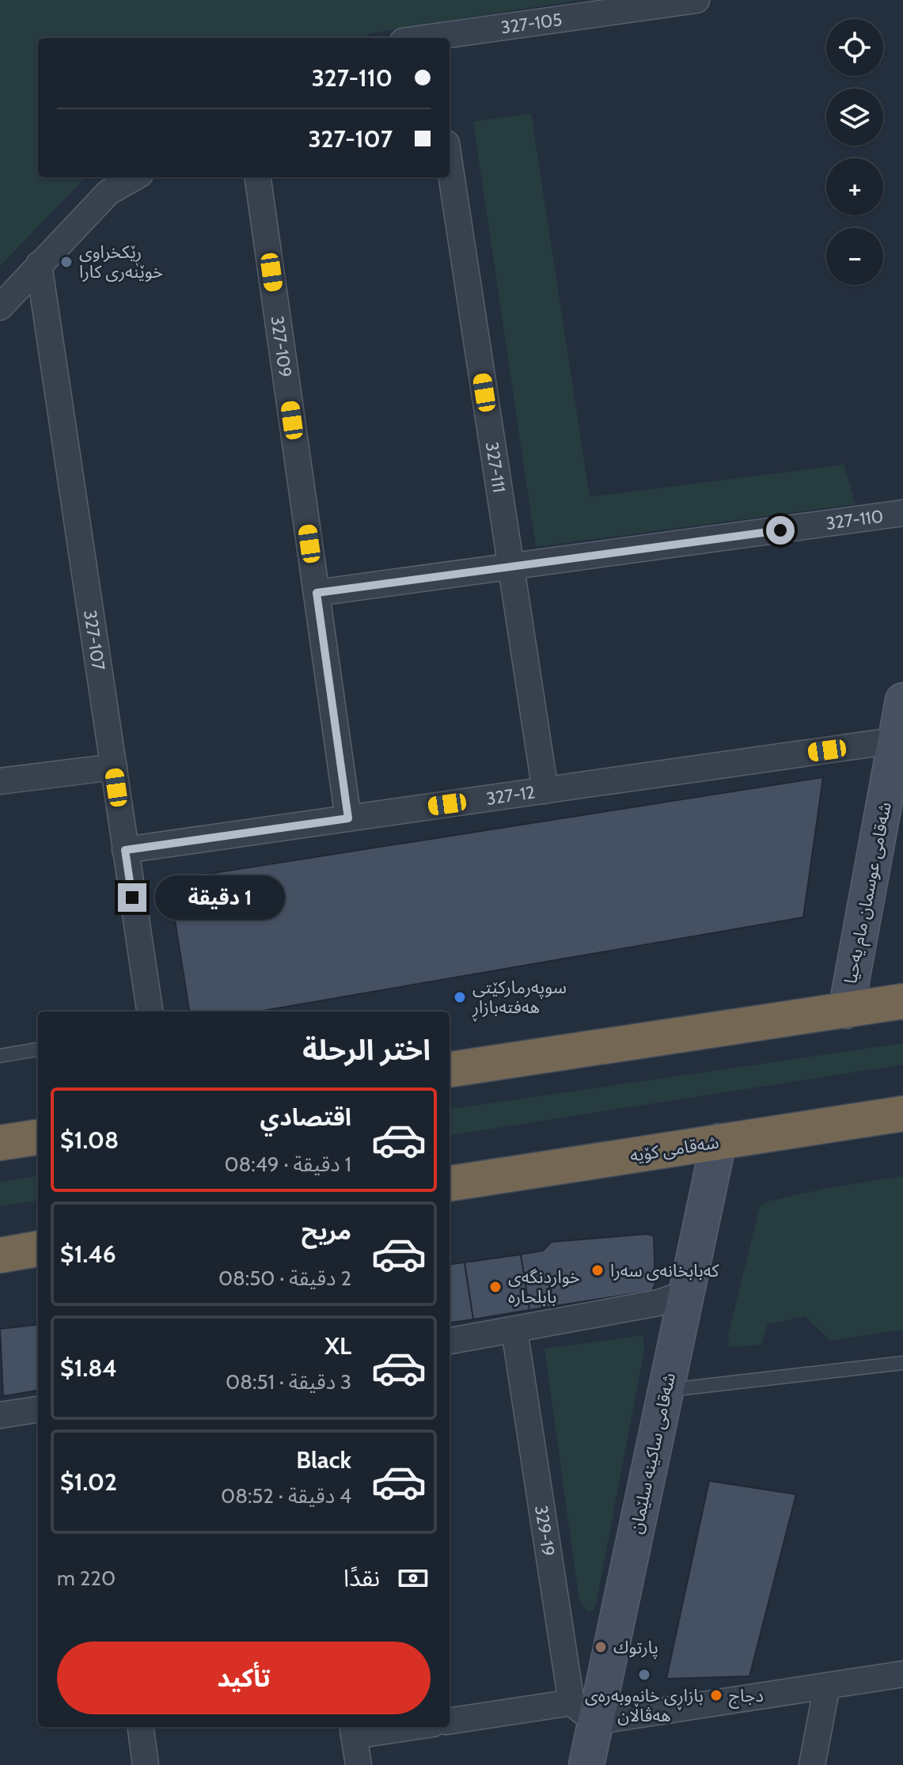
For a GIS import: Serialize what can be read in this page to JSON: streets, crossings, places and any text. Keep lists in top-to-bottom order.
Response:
{
  "streets": {
    "highway": ["شەقامی کۆیە"],
    "street": [
      "327-105",
      "327-109",
      "327-111",
      "327-110",
      "327-107",
      "327-12",
      "شەقامی عوسمان مام یەحیا",
      "شەقامی ساکینە سلێمان",
      "329-19"
    ]
  },
  "crossings": [
    ["327-109", "327-110"],
    ["327-109", "327-12"],
    ["327-111", "327-110"],
    ["327-111", "327-12"],
    ["327-107", "327-12"],
    ["327-12", "شەقامی عوسمان مام یەحیا"],
    ["شەقامی کۆیە", "شەقامی ساکینە سلێمان"],
    ["شەقامی ساکینە سلێمان", "329-19"]
  ],
  "places": [
    "ڕێكخراوی خوێنەری كارا",
    "سوپەرمارکێتی هەفتەبازاڕ",
    "کەبابخانەی سەرا",
    "خواردنگەی بابلحارە",
    "پارتوك",
    "بازاڕی خانووبەرەی ھەڤاڵان",
    "دجاج"
  ],
  "page": {
    "map_buttons": ["+", "−"],
    "banner": ["327-110", "327-107"],
    "bubble": "1 دقيقة",
    "heading": "اختر الرحلة",
    "list": [
      {
        "name": "اقتصادي",
        "note": "1 دقيقة · 08:49",
        "value": "$1.08"
      },
      {
        "name": "مريح",
        "note": "2 دقيقة · 08:50",
        "value": "$1.46"
      },
      {
        "name": "XL",
        "note": "3 دقيقة · 08:51",
        "value": "$1.84"
      },
      {
        "name": "Black",
        "note": "4 دقيقة · 08:52",
        "value": "$1.02"
      }
    ],
    "pay": ["نقدًا", "220 m"],
    "buttons": "تأكيد"
  }
}
